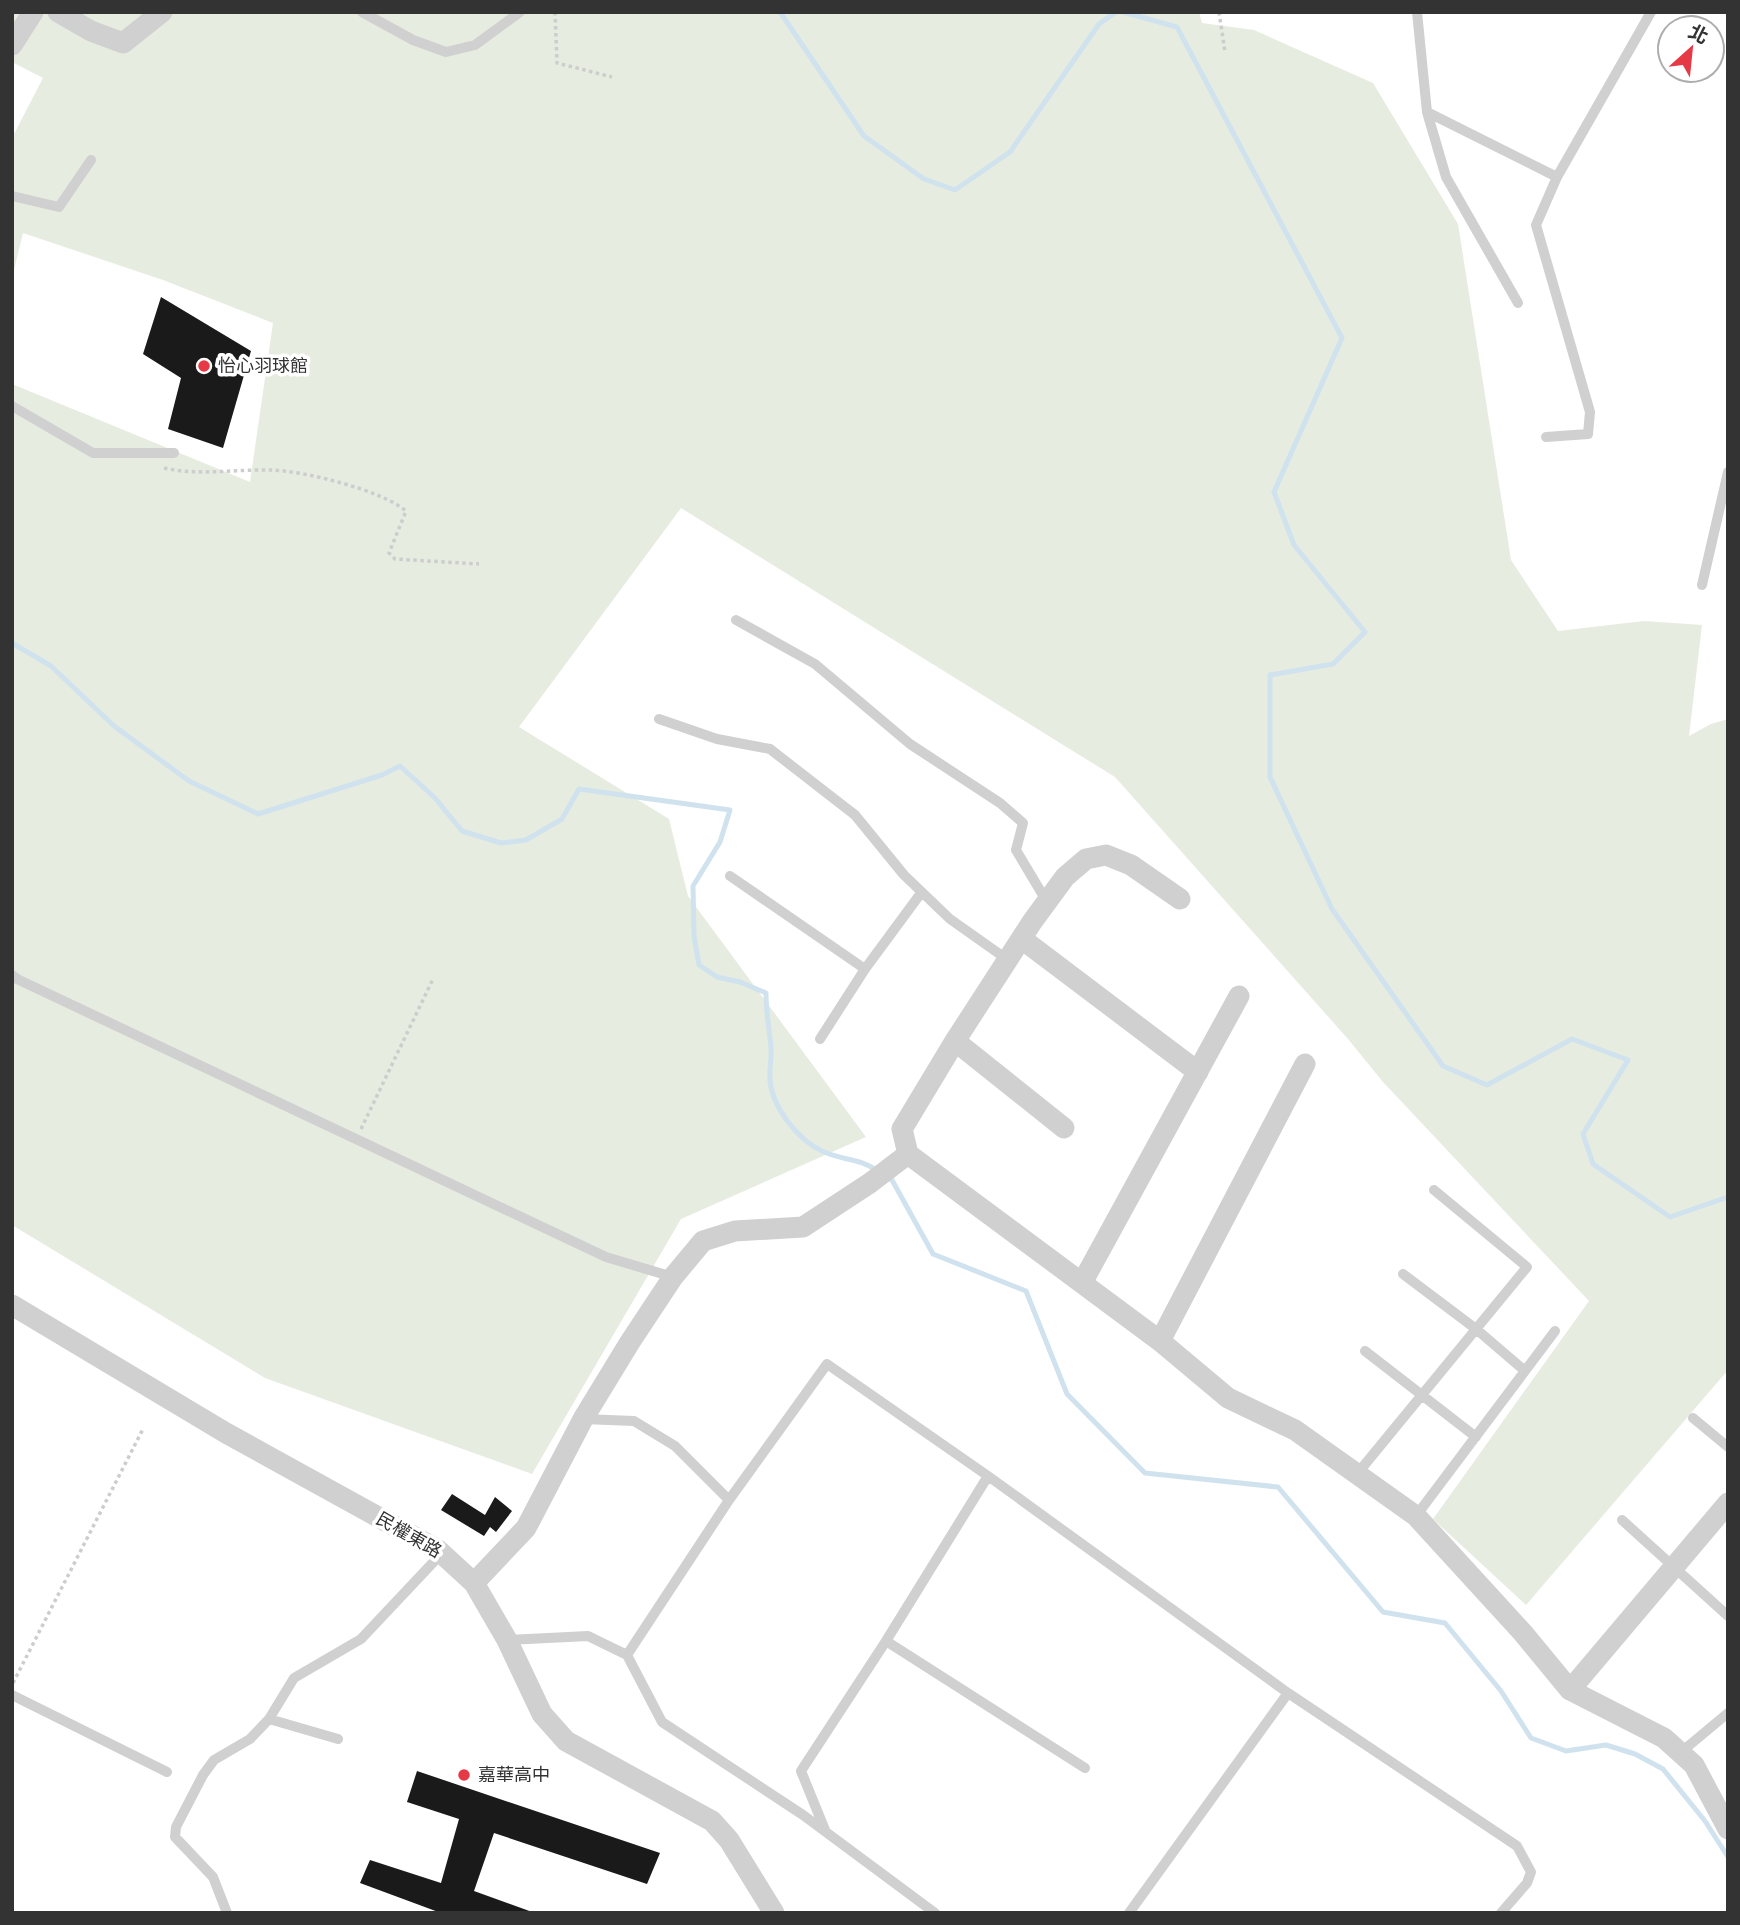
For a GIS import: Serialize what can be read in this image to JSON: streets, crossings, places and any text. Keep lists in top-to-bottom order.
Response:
{
  "streets": {
    "street": ["民權東路"]
  },
  "places": ["怡心羽球館", "嘉華高中"],
  "north": "top right"
}
